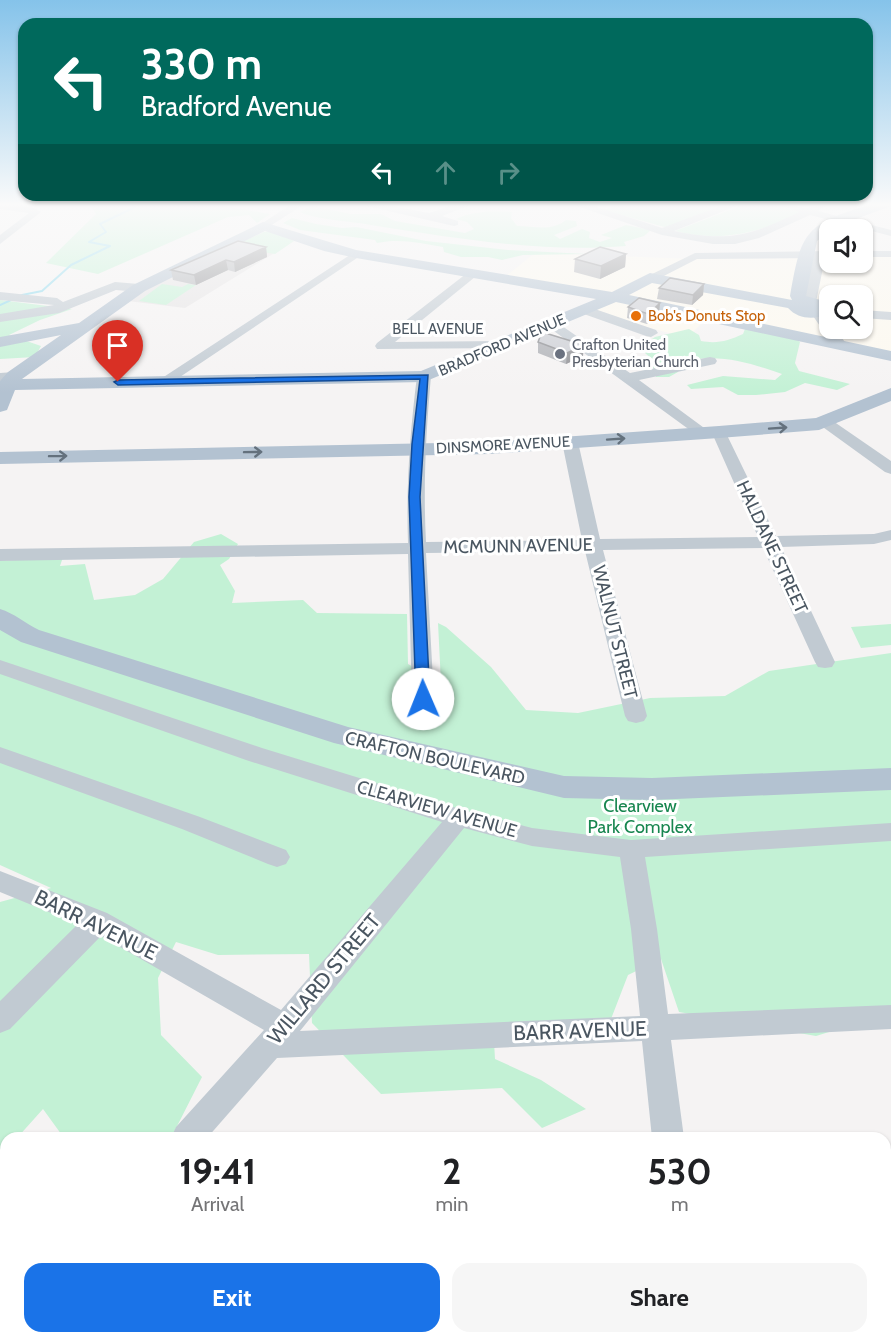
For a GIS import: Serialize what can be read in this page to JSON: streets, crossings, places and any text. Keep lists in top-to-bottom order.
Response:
{
  "streets": {
    "main road": ["BRADFORD AVENUE", "DINSMORE AVENUE", "CRAFTON BOULEVARD"],
    "street": [
      "BELL AVENUE",
      "MCMUNN AVENUE",
      "HALDANE STREET",
      "WALNUT STREET",
      "CLEARVIEW AVENUE",
      "BARR AVENUE",
      "WILLARD STREET"
    ]
  },
  "crossings": [
    ["BELL AVENUE", "BRADFORD AVENUE"],
    ["DINSMORE AVENUE", "HALDANE STREET"],
    ["DINSMORE AVENUE", "WALNUT STREET"],
    ["MCMUNN AVENUE", "HALDANE STREET"],
    ["MCMUNN AVENUE", "WALNUT STREET"],
    ["CLEARVIEW AVENUE", "WILLARD STREET"],
    ["BARR AVENUE", "WILLARD STREET"]
  ],
  "parks": ["Clearview Park Complex"],
  "places": ["Bob's Donuts Stop", "Crafton United Presbyterian Church"],
  "page": {
    "turn": ["330 m", "Bradford Avenue"],
    "eta": [
      "19:41",
      "Arrival",
      "2",
      "min",
      "530",
      "m"
    ],
    "buttons": ["Exit", "Share"]
  }
}
